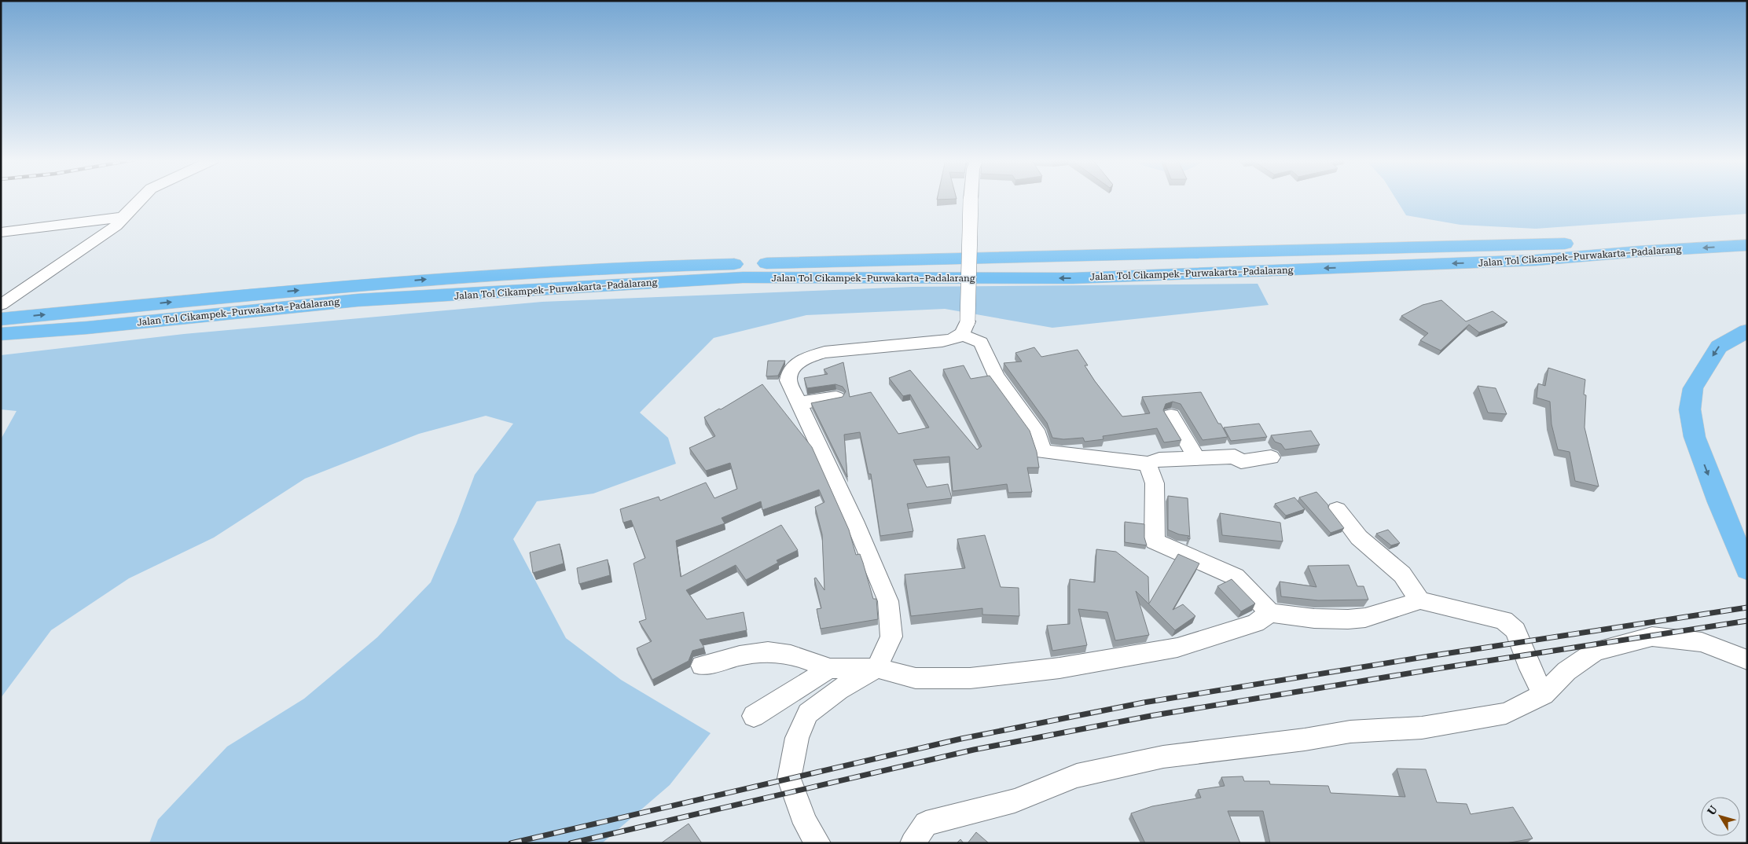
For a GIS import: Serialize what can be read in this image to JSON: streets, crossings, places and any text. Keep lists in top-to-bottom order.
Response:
{
  "streets": {
    "highway": ["Jalan Tol Cikampek–Purwakarta–Padalarang"]
  },
  "north": "top left"
}
